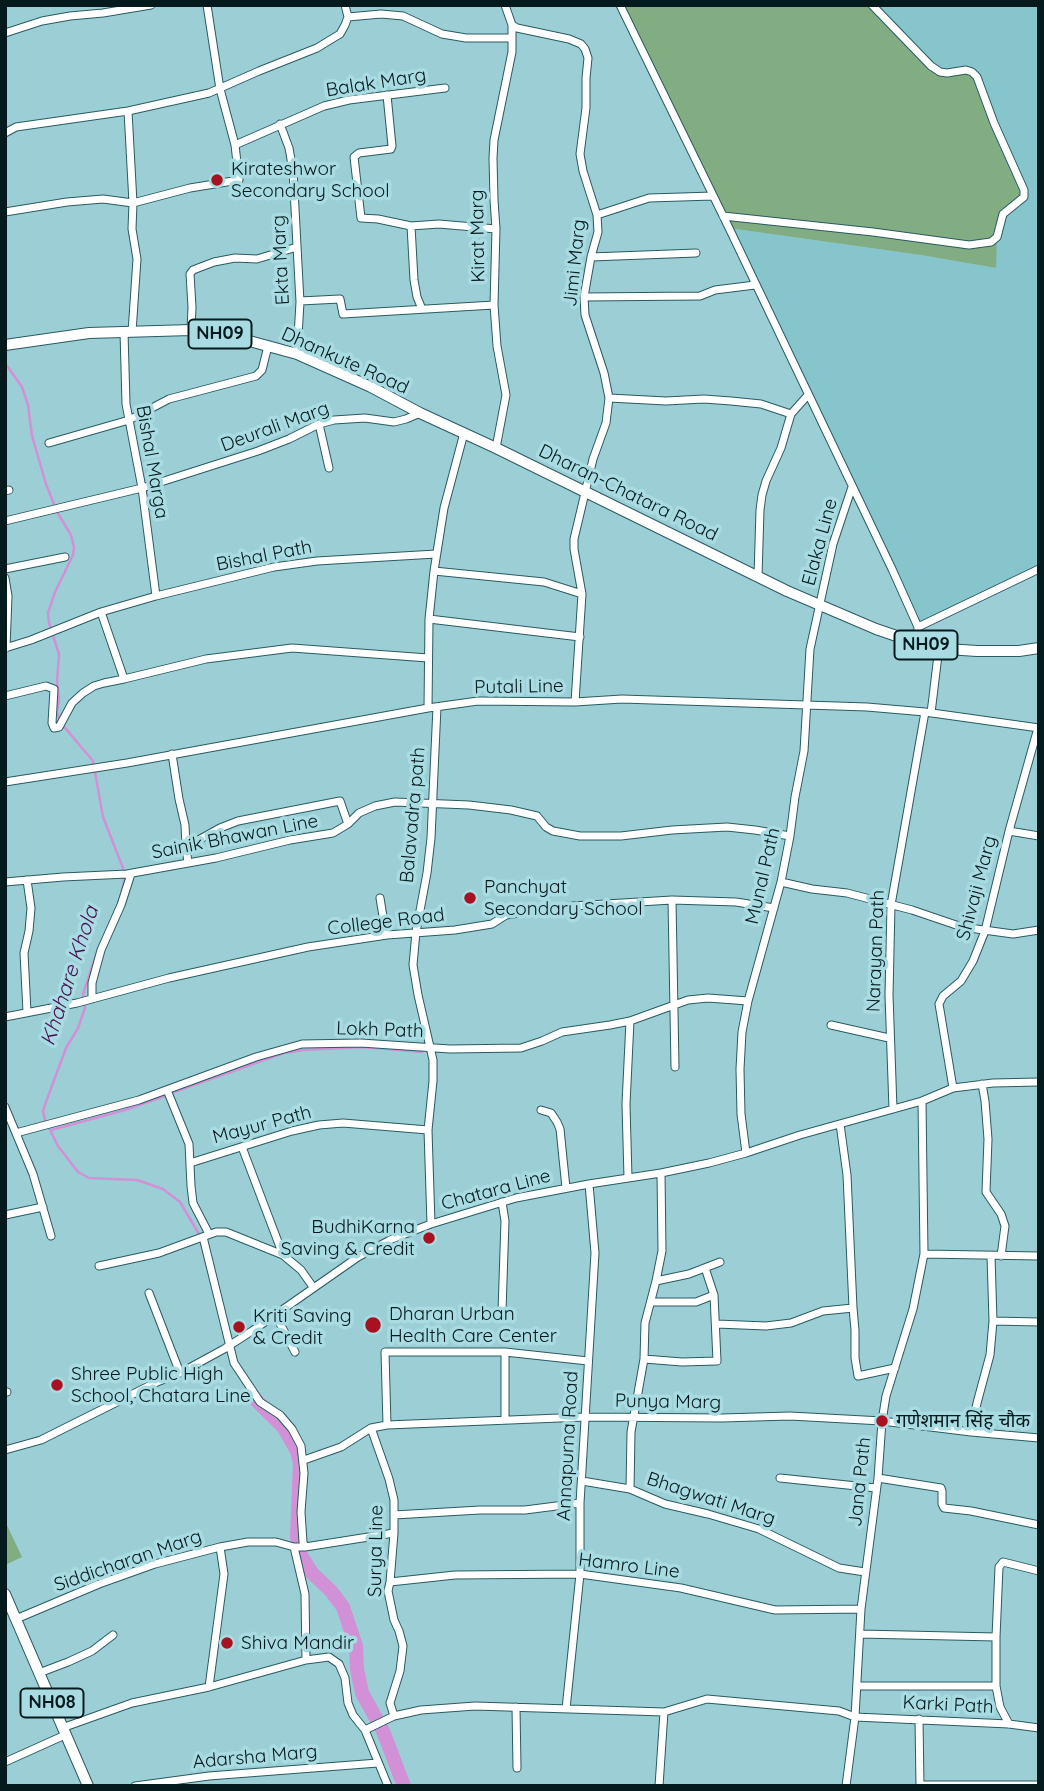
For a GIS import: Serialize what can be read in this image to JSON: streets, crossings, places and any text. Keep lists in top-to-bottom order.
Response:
{
  "streets": {
    "main road": [
      "NH09",
      "Dhankute Road",
      "Dharan-Chatara Road",
      "NH08"
    ],
    "street": [
      "Balak Marg",
      "Kirat Marg",
      "Ekta Marg",
      "Jimi Marg",
      "Deurali Marg",
      "Bishal Marga",
      "Elaka Line",
      "Bishal Path",
      "Putali Line",
      "Balavadra path",
      "Sainik Bhawan Line",
      "Munal Path",
      "Shivaji Marg",
      "College Road",
      "Narayan Path",
      "Lokh Path",
      "Mayur Path",
      "Chatara Line",
      "Punya Marg",
      "Annapurna Road",
      "Jana Path",
      "Bhagwati Marg",
      "Surya Line",
      "Siddicharan Marg",
      "Hamro Line",
      "Karki Path",
      "Adarsha Marg"
    ]
  },
  "crossings": [
    ["Balak Marg", "Ekta Marg"],
    ["Kirat Marg", "Jimi Marg"],
    ["Kirat Marg", "Dharan-Chatara Road"],
    ["Ekta Marg", "Dhankute Road"],
    ["Jimi Marg", "Dharan-Chatara Road"],
    ["Jimi Marg", "Putali Line"],
    ["NH09", "Dharan-Chatara Road"],
    ["NH09", "Elaka Line"],
    ["NH09", "Munal Path"],
    ["NH09", "Narayan Path"],
    ["Dhankute Road", "Deurali Marg"],
    ["Dhankute Road", "Bishal Marga"],
    ["Dhankute Road", "Dharan-Chatara Road"],
    ["Deurali Marg", "Bishal Marga"],
    ["Deurali Marg", "Dharan-Chatara Road"],
    ["Bishal Marga", "Bishal Path"],
    ["Dharan-Chatara Road", "Elaka Line"],
    ["Dharan-Chatara Road", "Balavadra path"],
    ["Dharan-Chatara Road", "Munal Path"],
    ["Elaka Line", "Munal Path"],
    ["Bishal Path", "Balavadra path"],
    ["Putali Line", "Balavadra path"],
    ["Putali Line", "Munal Path"],
    ["Putali Line", "Shivaji Marg"],
    ["Putali Line", "Narayan Path"],
    ["Balavadra path", "Sainik Bhawan Line"],
    ["Balavadra path", "College Road"],
    ["Balavadra path", "Lokh Path"],
    ["Balavadra path", "Mayur Path"],
    ["Balavadra path", "Chatara Line"],
    ["Sainik Bhawan Line", "Munal Path"],
    ["Munal Path", "College Road"],
    ["Munal Path", "Lokh Path"],
    ["Munal Path", "Chatara Line"],
    ["Shivaji Marg", "Chatara Line"],
    ["Narayan Path", "Chatara Line"],
    ["Chatara Line", "Annapurna Road"],
    ["Chatara Line", "Jana Path"],
    ["Punya Marg", "Annapurna Road"],
    ["Punya Marg", "Jana Path"],
    ["Punya Marg", "Surya Line"],
    ["Annapurna Road", "Bhagwati Marg"],
    ["Annapurna Road", "Hamro Line"],
    ["Annapurna Road", "Karki Path"],
    ["Jana Path", "Bhagwati Marg"],
    ["Jana Path", "Hamro Line"],
    ["Jana Path", "Karki Path"],
    ["Surya Line", "Siddicharan Marg"],
    ["Surya Line", "Hamro Line"],
    ["Surya Line", "Karki Path"],
    ["Siddicharan Marg", "NH08"]
  ],
  "water": ["Khahare Khola"],
  "places": [
    "Kirateshwor Secondary School",
    "Panchyat Secondary School",
    "BudhiKarna Saving & Credit",
    "Dharan Urban Health Care Center",
    "Kriti Saving & Credit",
    "Shree Public High School, Chatara Line",
    "गणेशमान सिंह चौक",
    "Shiva Mandir"
  ]
}
